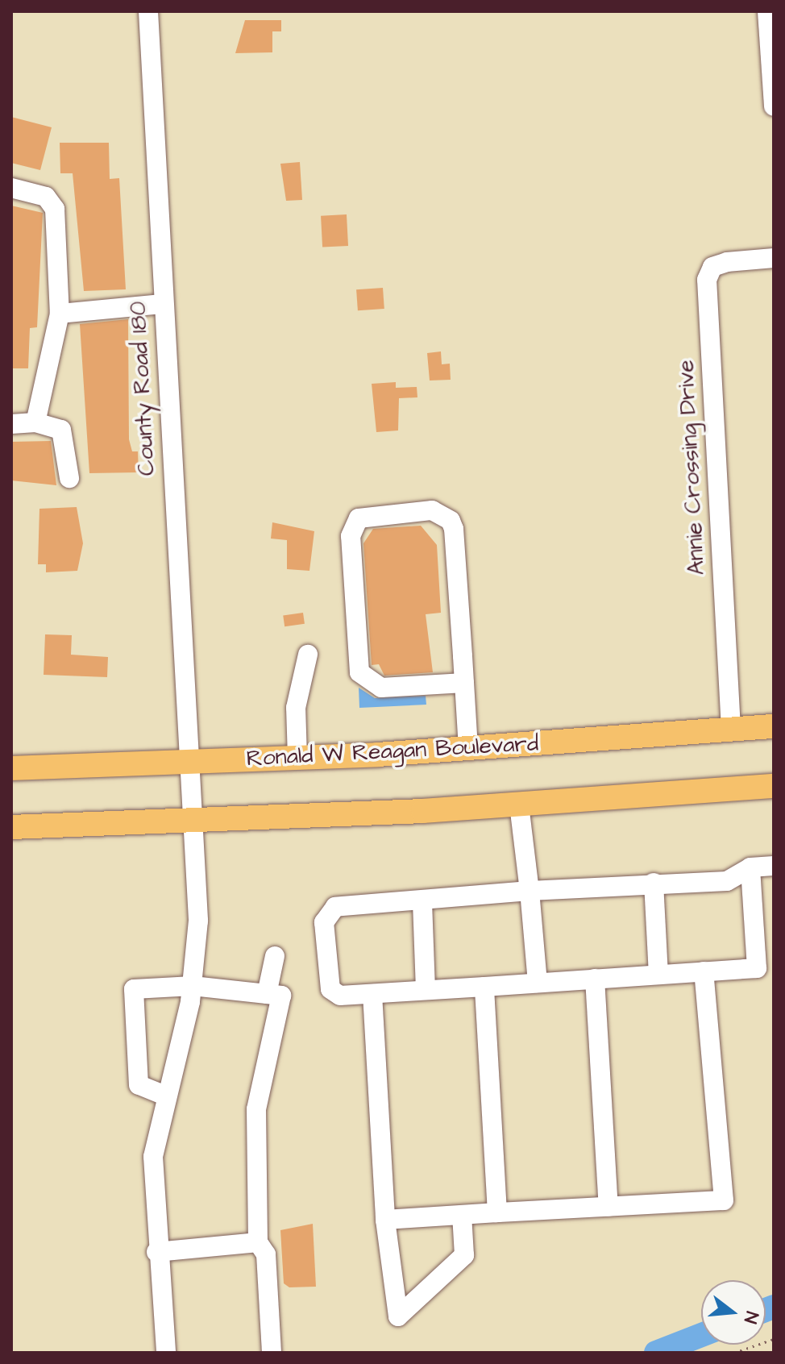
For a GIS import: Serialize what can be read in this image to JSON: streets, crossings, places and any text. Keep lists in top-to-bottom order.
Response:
{
  "streets": {
    "main road": ["Ronald W Reagan Boulevard"],
    "street": ["County Road 180", "Annie Crossing Drive"]
  },
  "crossings": [
    ["County Road 180", "Ronald W Reagan Boulevard"],
    ["Annie Crossing Drive", "Ronald W Reagan Boulevard"]
  ],
  "north": "right"
}
